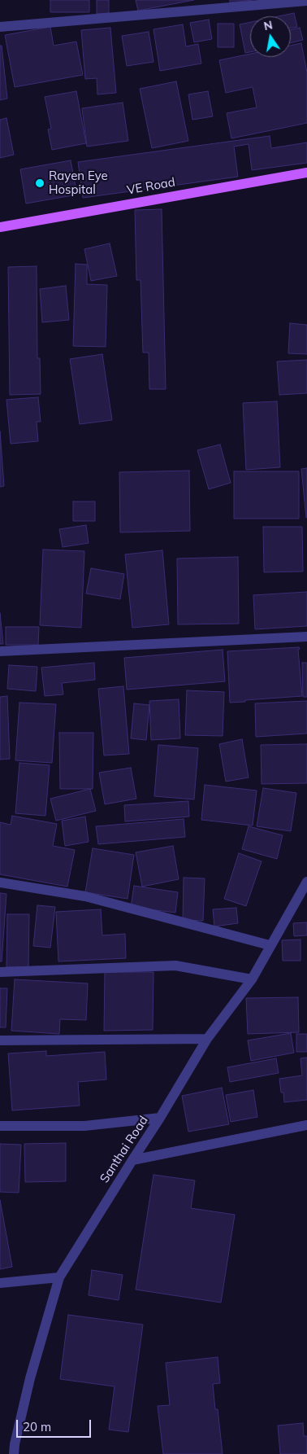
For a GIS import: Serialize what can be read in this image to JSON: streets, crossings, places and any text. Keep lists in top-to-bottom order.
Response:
{
  "streets": {
    "main road": ["VE Road"],
    "street": ["Santhai Road"]
  },
  "places": ["Rayen Eye Hospital"],
  "scale_bar": "20 m",
  "north": "top"
}
